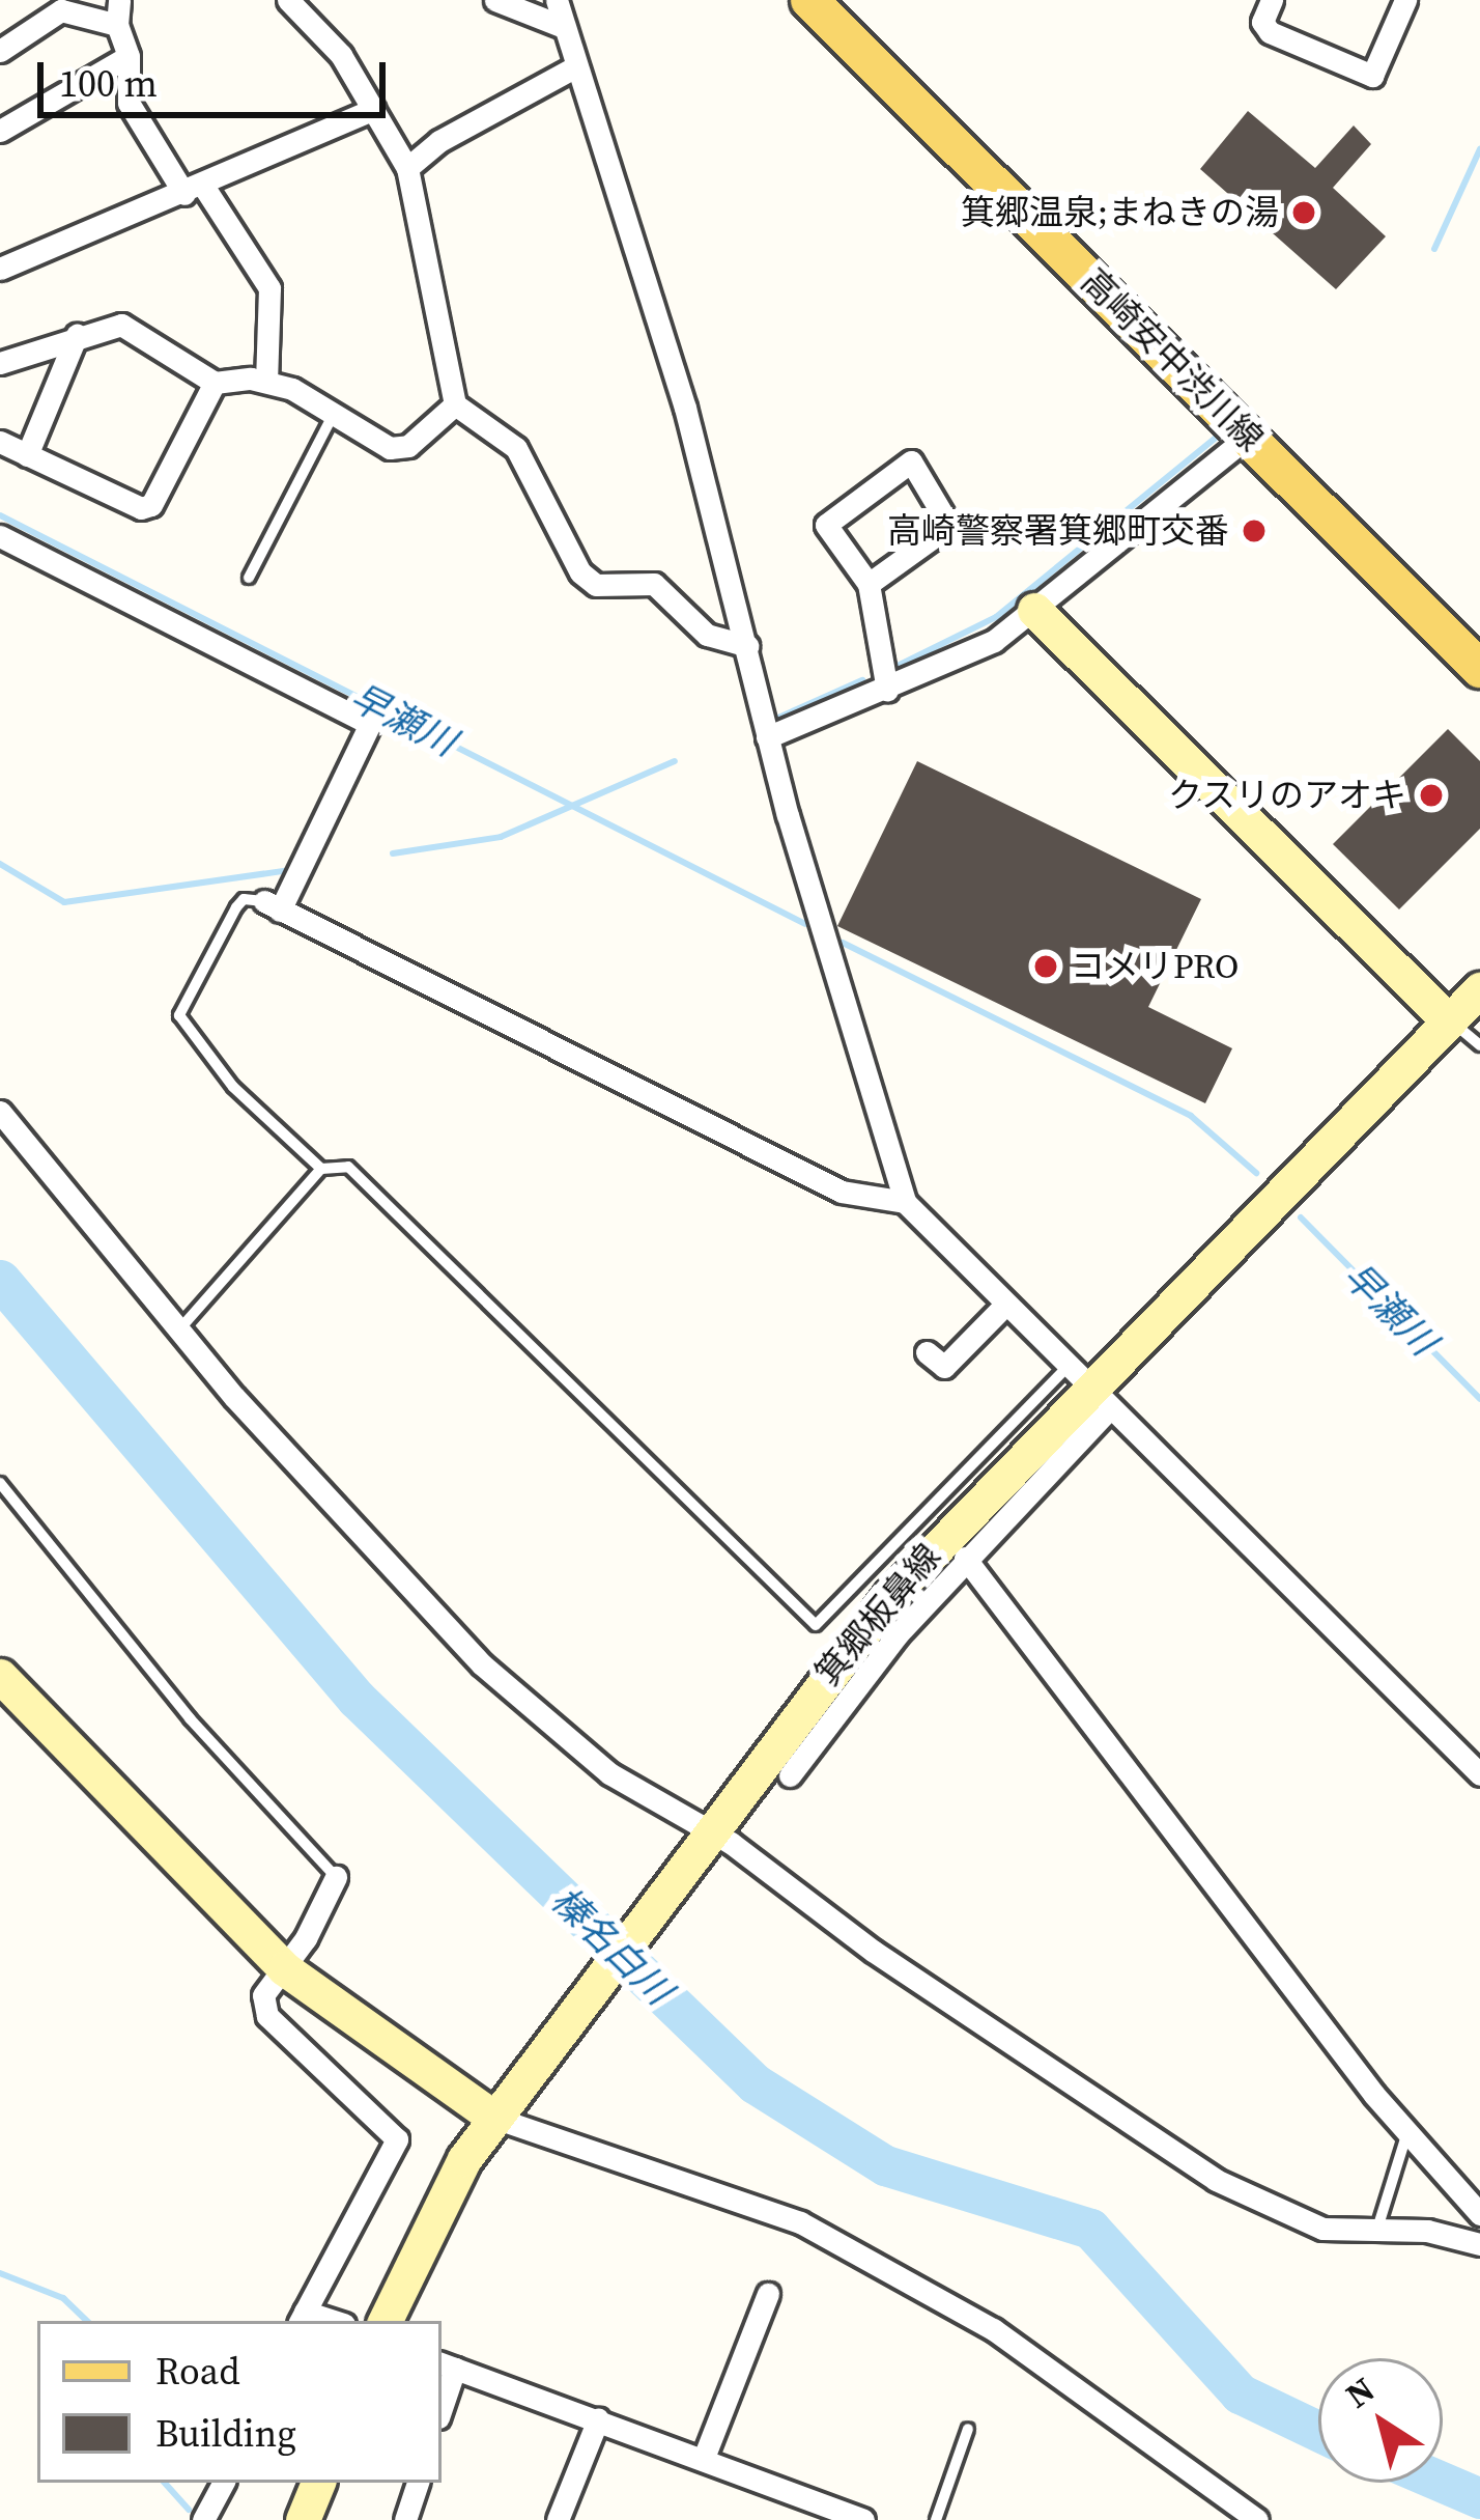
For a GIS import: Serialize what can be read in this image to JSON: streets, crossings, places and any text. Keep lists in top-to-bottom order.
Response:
{
  "streets": {
    "main road": ["高崎安中渋川線", "箕郷板鼻線"]
  },
  "water": ["早瀬川", "榛名白川"],
  "places": [
    "箕郷温泉;まねきの湯",
    "高崎警察署箕郷町交番",
    "クスリのアオキ",
    "コメリPRO"
  ],
  "legend": ["Road", "Building"],
  "scale_bar": "100 m",
  "north": "top left"
}
